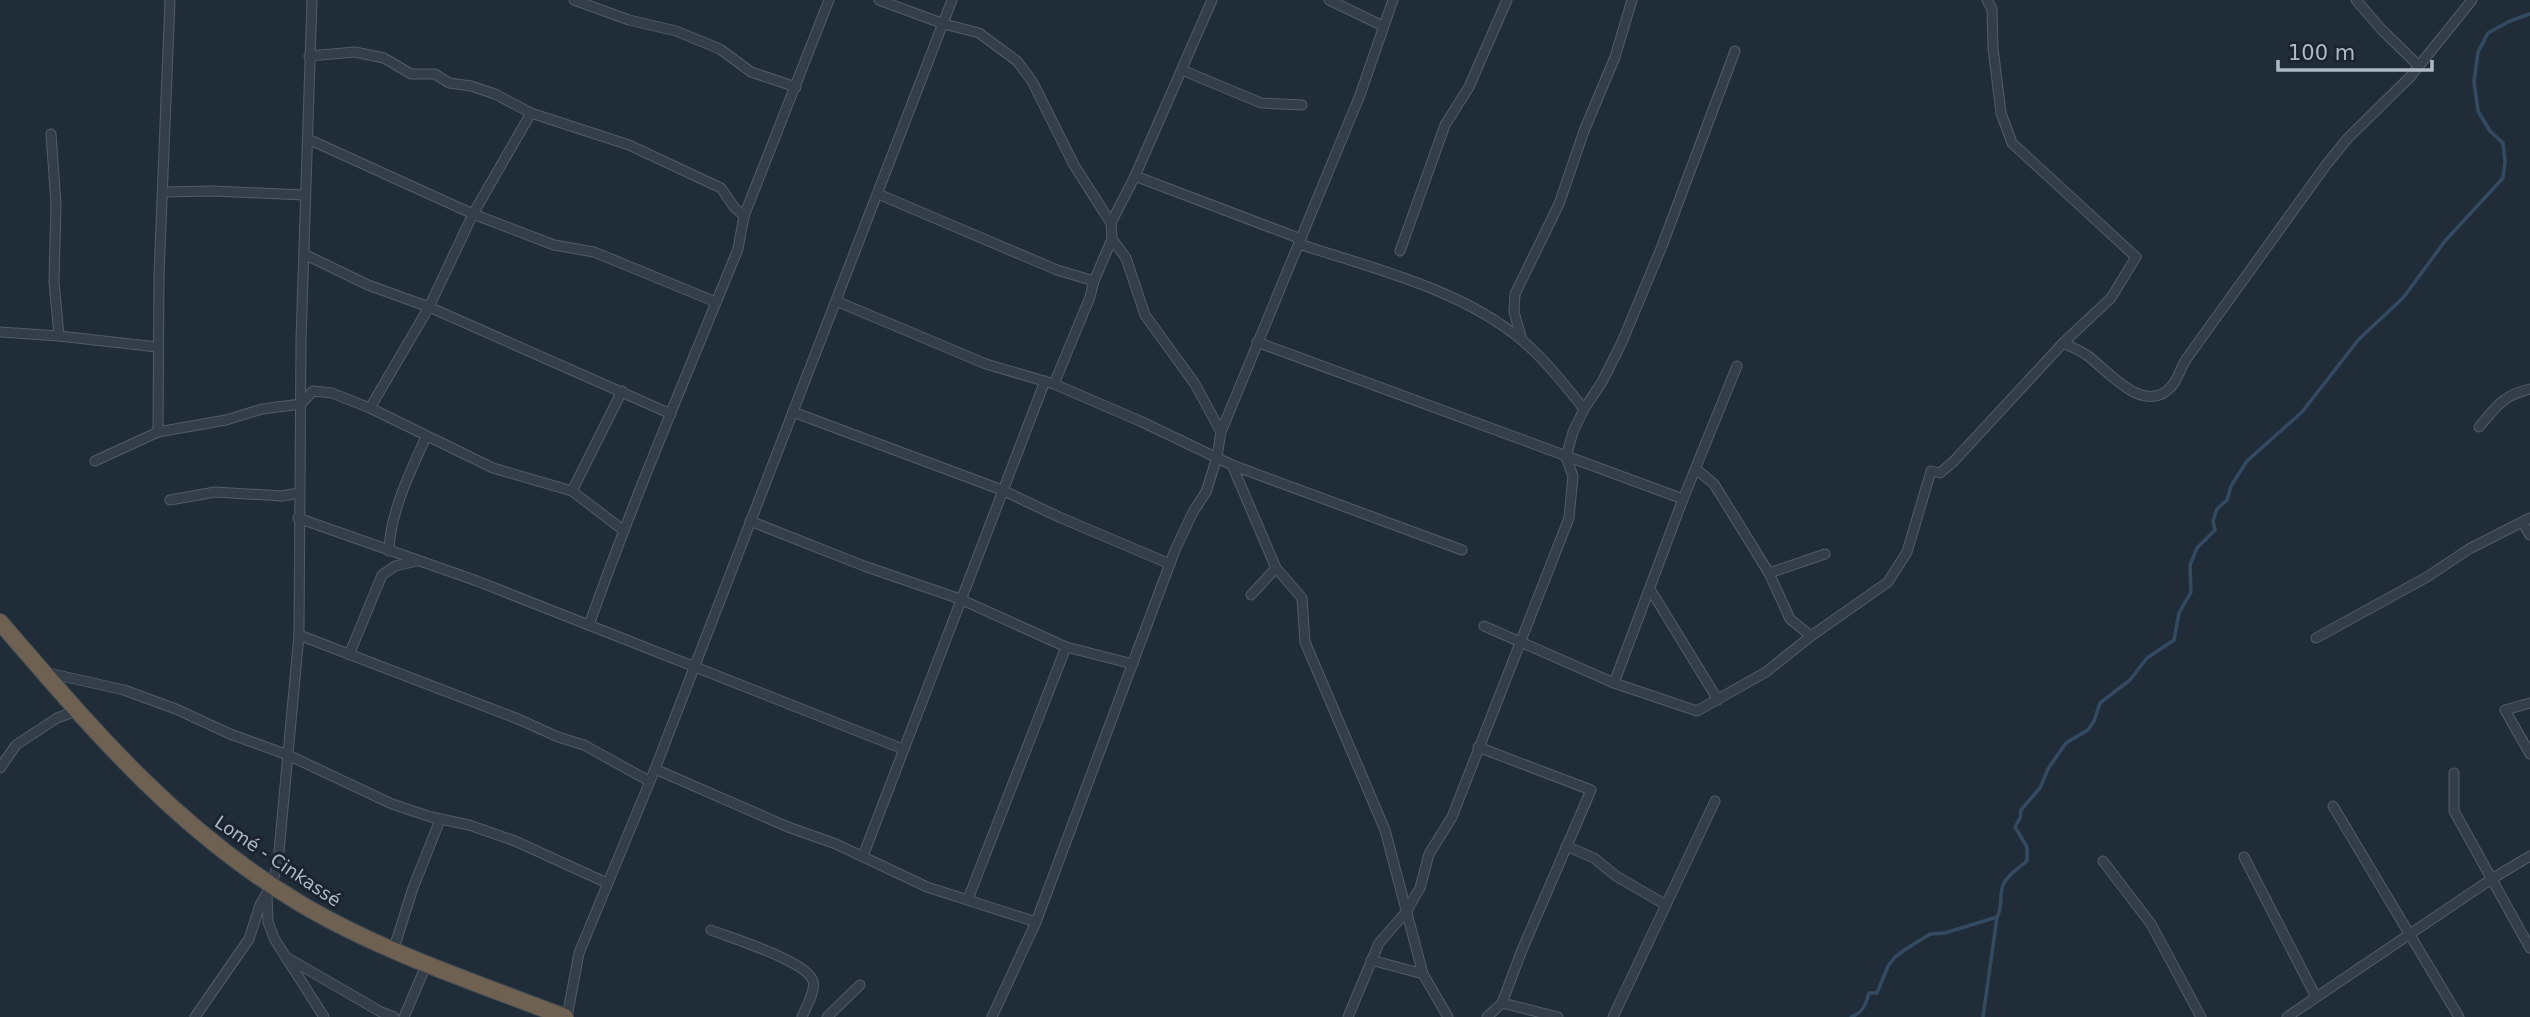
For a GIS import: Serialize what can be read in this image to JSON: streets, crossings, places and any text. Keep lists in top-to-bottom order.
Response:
{
  "streets": {
    "highway": ["Lomé - Cinkassé"]
  },
  "scale_bar": "100 m"
}
